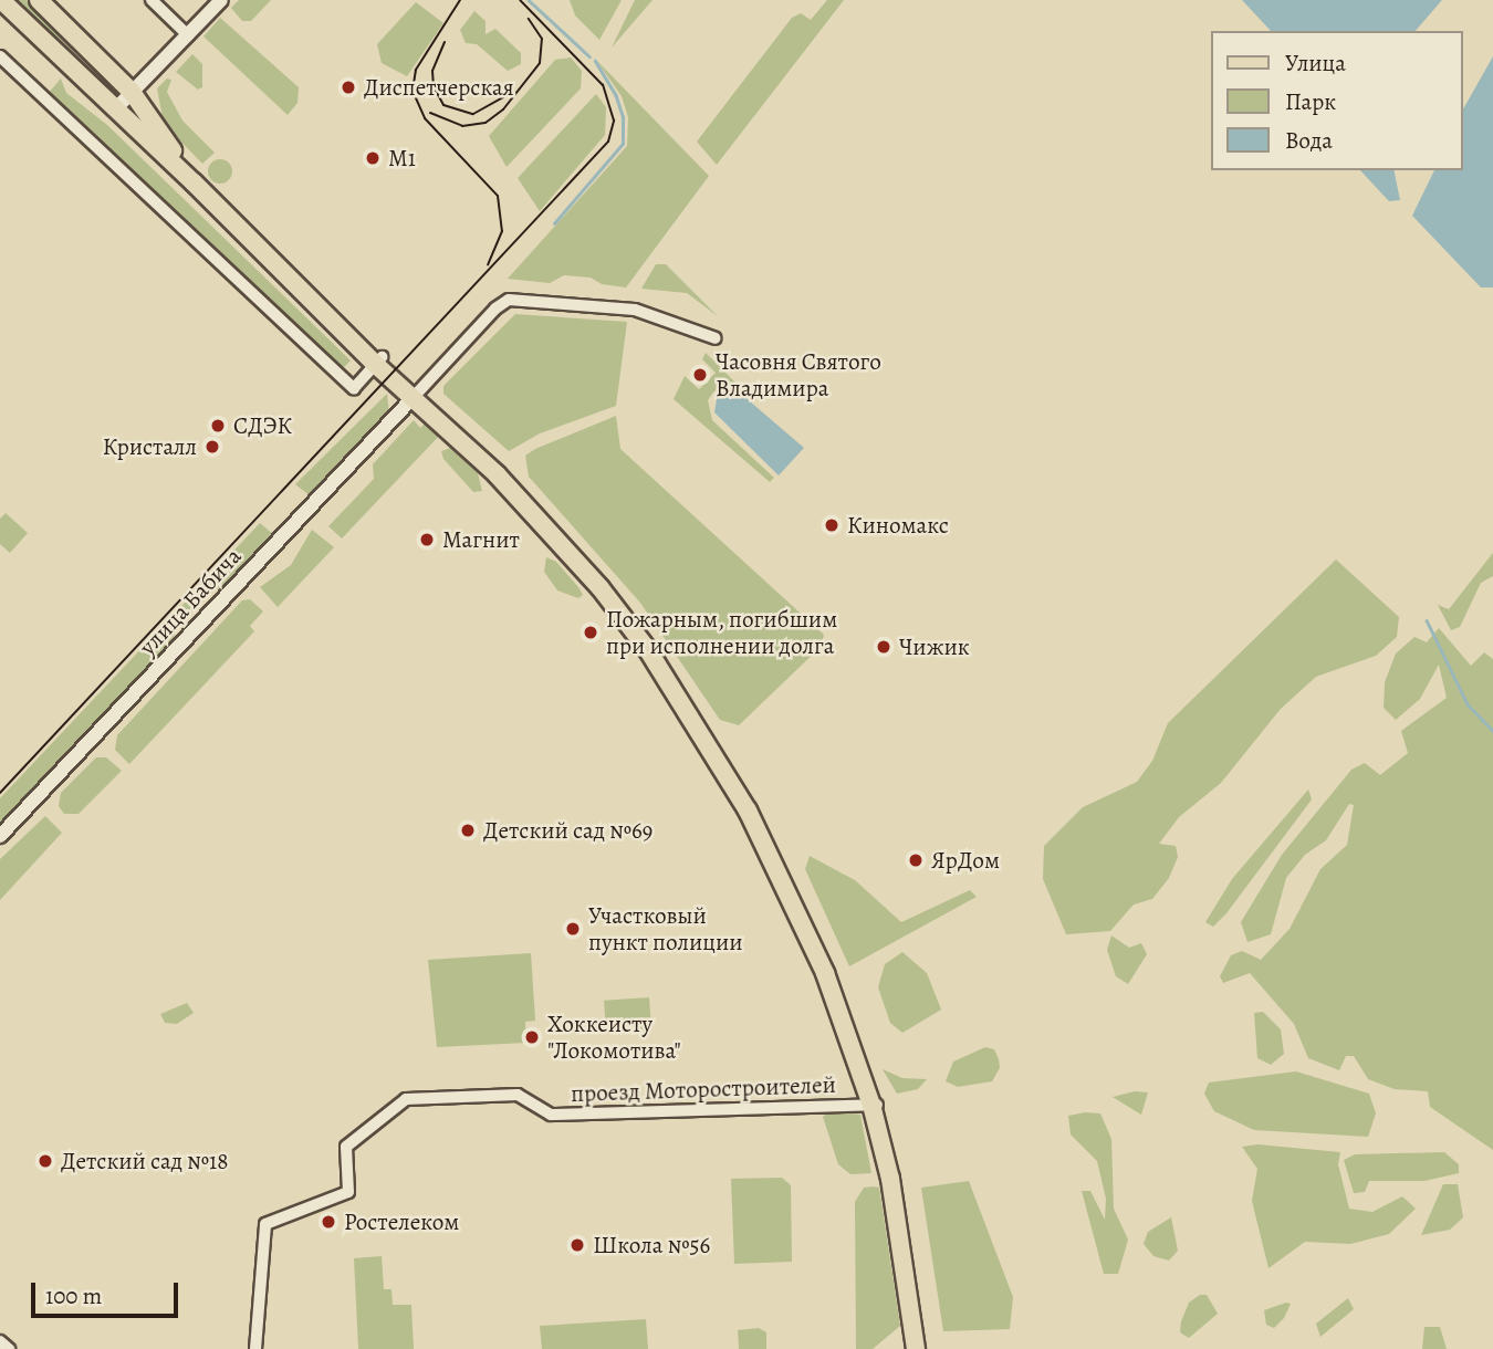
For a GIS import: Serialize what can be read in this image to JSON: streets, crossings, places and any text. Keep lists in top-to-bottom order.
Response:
{
  "streets": {
    "street": ["улица Бабича", "проезд Моторостроителей"]
  },
  "places": [
    "Диспетчерская",
    "М1",
    "Часовня Святого Владимира",
    "СДЭК",
    "Кристалл",
    "Киномакс",
    "Магнит",
    "Пожарным, погибшим при исполнении долга",
    "Чижик",
    "Детский сад №69",
    "ЯрДом",
    "Участковый пункт полиции",
    "Хоккеисту \"Локомотива\"",
    "Детский сад №18",
    "Ростелеком",
    "Школа №56"
  ],
  "legend": ["Улица", "Парк", "Вода"],
  "scale_bar": "100 m"
}
